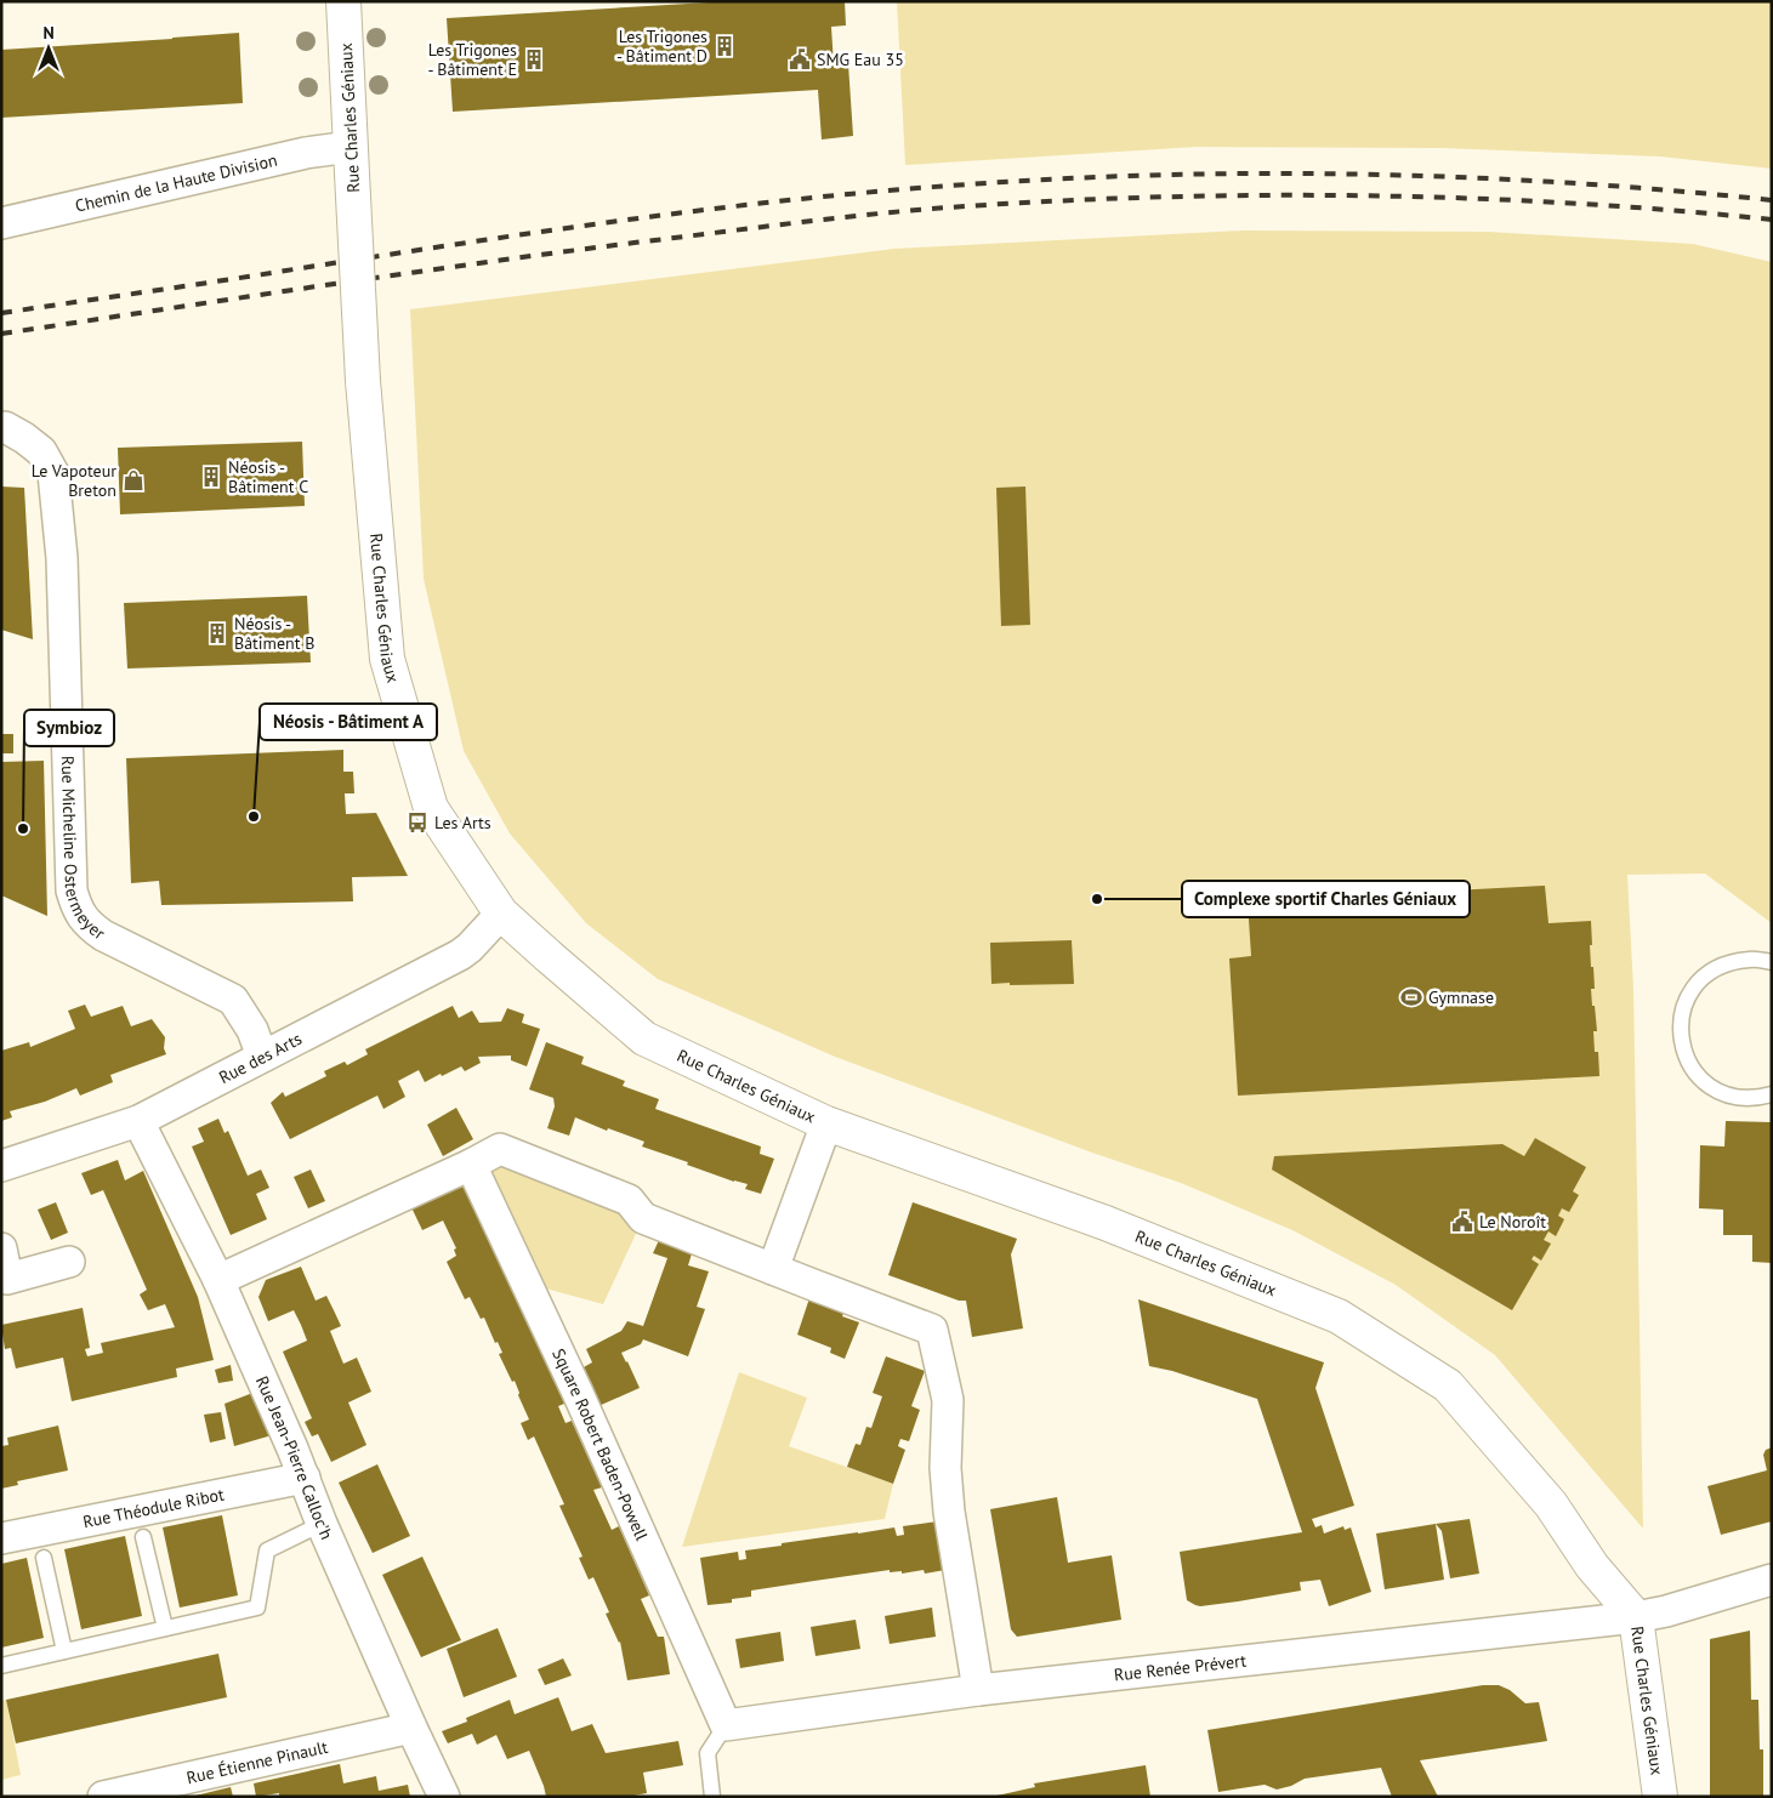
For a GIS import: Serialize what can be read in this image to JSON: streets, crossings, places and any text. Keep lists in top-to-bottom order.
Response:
{
  "streets": {
    "street": [
      "Rue Charles Géniaux",
      "Chemin de la Haute Division",
      "Rue Micheline Ostermeyer",
      "Rue des Arts",
      "Square Robert Baden-Powell",
      "Rue Jean-Pierre Calloc'h",
      "Rue Théodule Ribot",
      "Rue Renée Prévert",
      "Rue Étienne Pinault"
    ]
  },
  "crossings": [
    ["Rue Charles Géniaux", "Chemin de la Haute Division"],
    ["Rue Charles Géniaux", "Rue des Arts"],
    ["Rue Charles Géniaux", "Rue Renée Prévert"],
    ["Rue Micheline Ostermeyer", "Rue des Arts"],
    ["Rue des Arts", "Rue Jean-Pierre Calloc'h"],
    ["Square Robert Baden-Powell", "Rue Renée Prévert"],
    ["Rue Jean-Pierre Calloc'h", "Rue Théodule Ribot"],
    ["Rue Jean-Pierre Calloc'h", "Rue Étienne Pinault"]
  ],
  "places": {
    "building": [
      "Les Trigones - Bâtiment D",
      "Les Trigones - Bâtiment E",
      "Néosis - Bâtiment C",
      "Néosis - Bâtiment B"
    ],
    "public building": ["SMG Eau 35", "Le Noroît"],
    "shop": ["Le Vapoteur Breton"],
    "other": ["Néosis - Bâtiment A", "Symbioz", "Complexe sportif Charles Géniaux"],
    "bus stop": ["Les Arts"],
    "sports": ["Gymnase"]
  },
  "north": "top"
}
